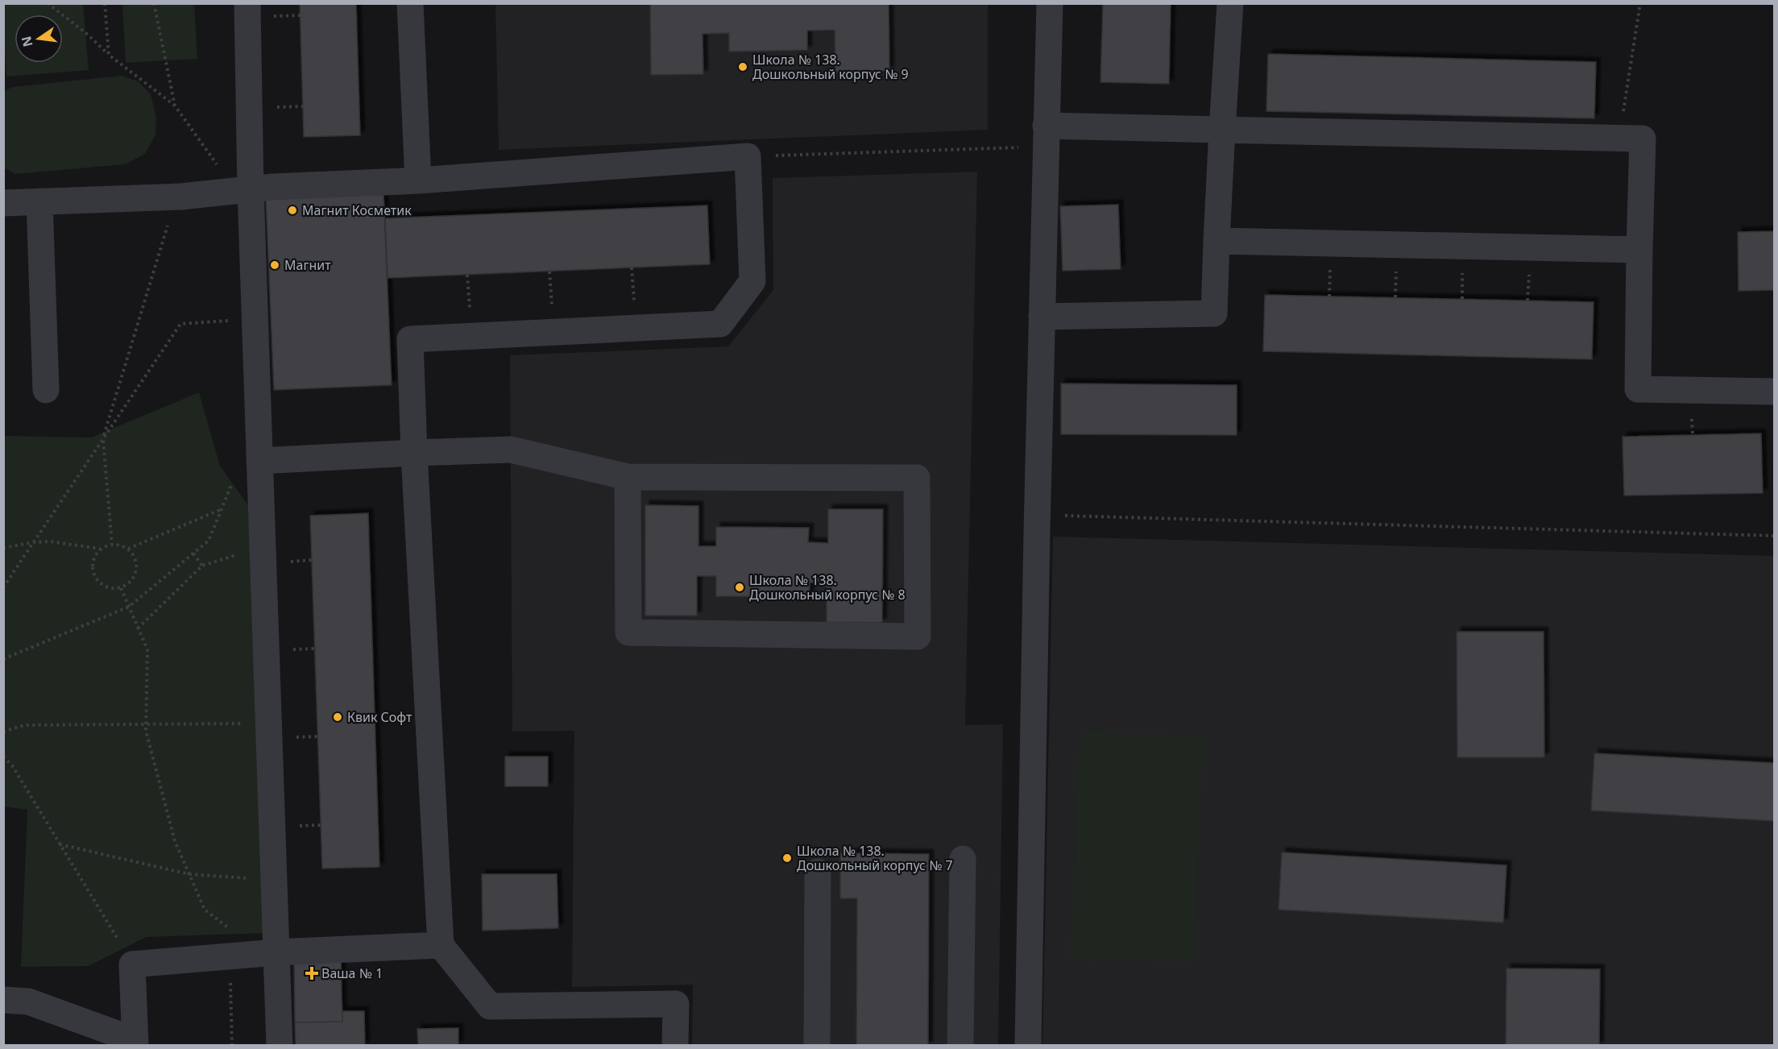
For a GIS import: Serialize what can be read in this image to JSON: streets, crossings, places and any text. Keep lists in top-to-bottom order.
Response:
{
  "places": {
    "other": [
      "Школа № 138. Дошкольный корпус № 9",
      "Магнит Косметик",
      "Магнит",
      "Школа № 138. Дошкольный корпус № 8",
      "Квик Софт",
      "Школа № 138. Дошкольный корпус № 7"
    ],
    "health": ["Ваша № 1"]
  },
  "north": "left"
}
